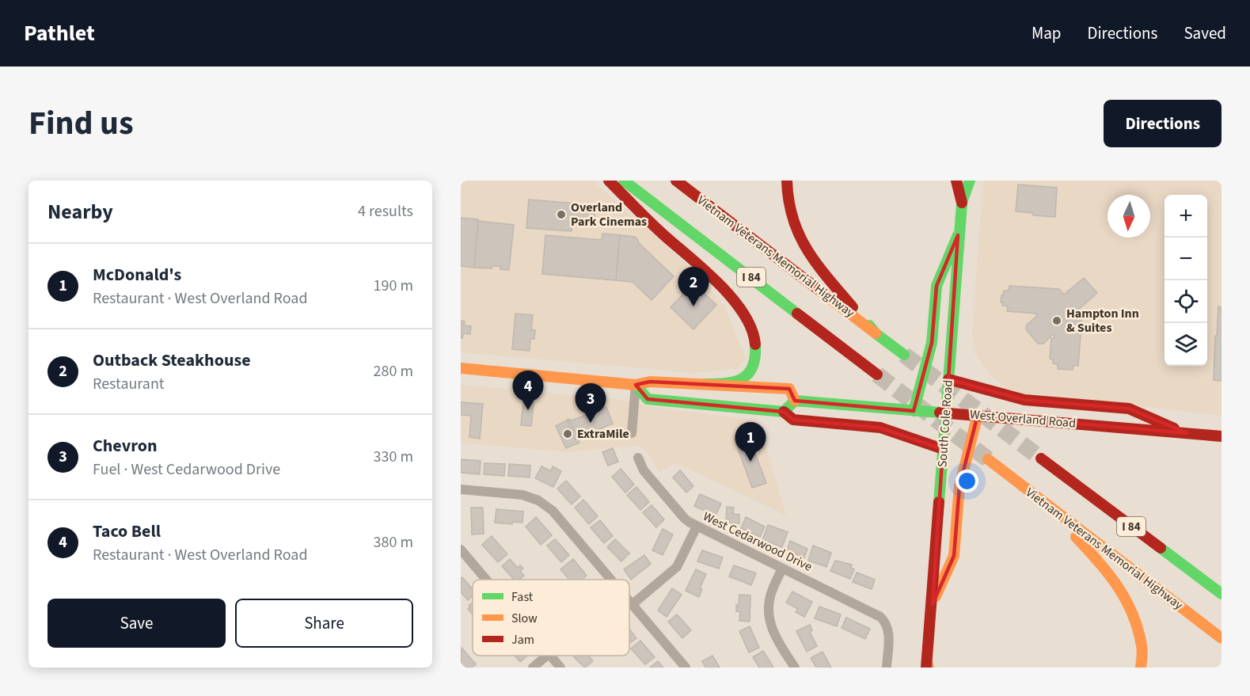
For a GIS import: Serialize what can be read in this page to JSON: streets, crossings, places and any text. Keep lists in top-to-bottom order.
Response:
{
  "streets": {
    "main road": [
      "Vietnam Veterans Memorial Highway",
      "I 84",
      "West Overland Road",
      "South Cole Road"
    ],
    "street": ["West Cedarwood Drive"]
  },
  "crossings": [
    ["Vietnam Veterans Memorial Highway", "I 84"],
    ["West Overland Road", "South Cole Road"]
  ],
  "places": ["Overland Park Cinemas", "Hampton Inn & Suites", "ExtraMile"],
  "legend": ["Fast", "Slow", "Jam"],
  "north": "bottom",
  "page": {
    "header": "Pathlet",
    "nav": ["Map", "Directions", "Saved"],
    "title": "Find us",
    "buttons": [
      "Directions",
      ["Save", "Share"]
    ],
    "heading": ["Nearby", "4 results"],
    "map_buttons": ["+", "−"],
    "list": [
      {
        "mark": "1",
        "name": "McDonald's",
        "note": "Restaurant · West Overland Road",
        "value": "190 m"
      },
      {
        "mark": "2",
        "name": "Outback Steakhouse",
        "note": "Restaurant",
        "value": "280 m"
      },
      {
        "mark": "3",
        "name": "Chevron",
        "note": "Fuel · West Cedarwood Drive",
        "value": "330 m"
      },
      {
        "mark": "4",
        "name": "Taco Bell",
        "note": "Restaurant · West Overland Road",
        "value": "380 m"
      }
    ],
    "pins": [
      "2",
      "4",
      "3",
      "1"
    ]
  }
}
